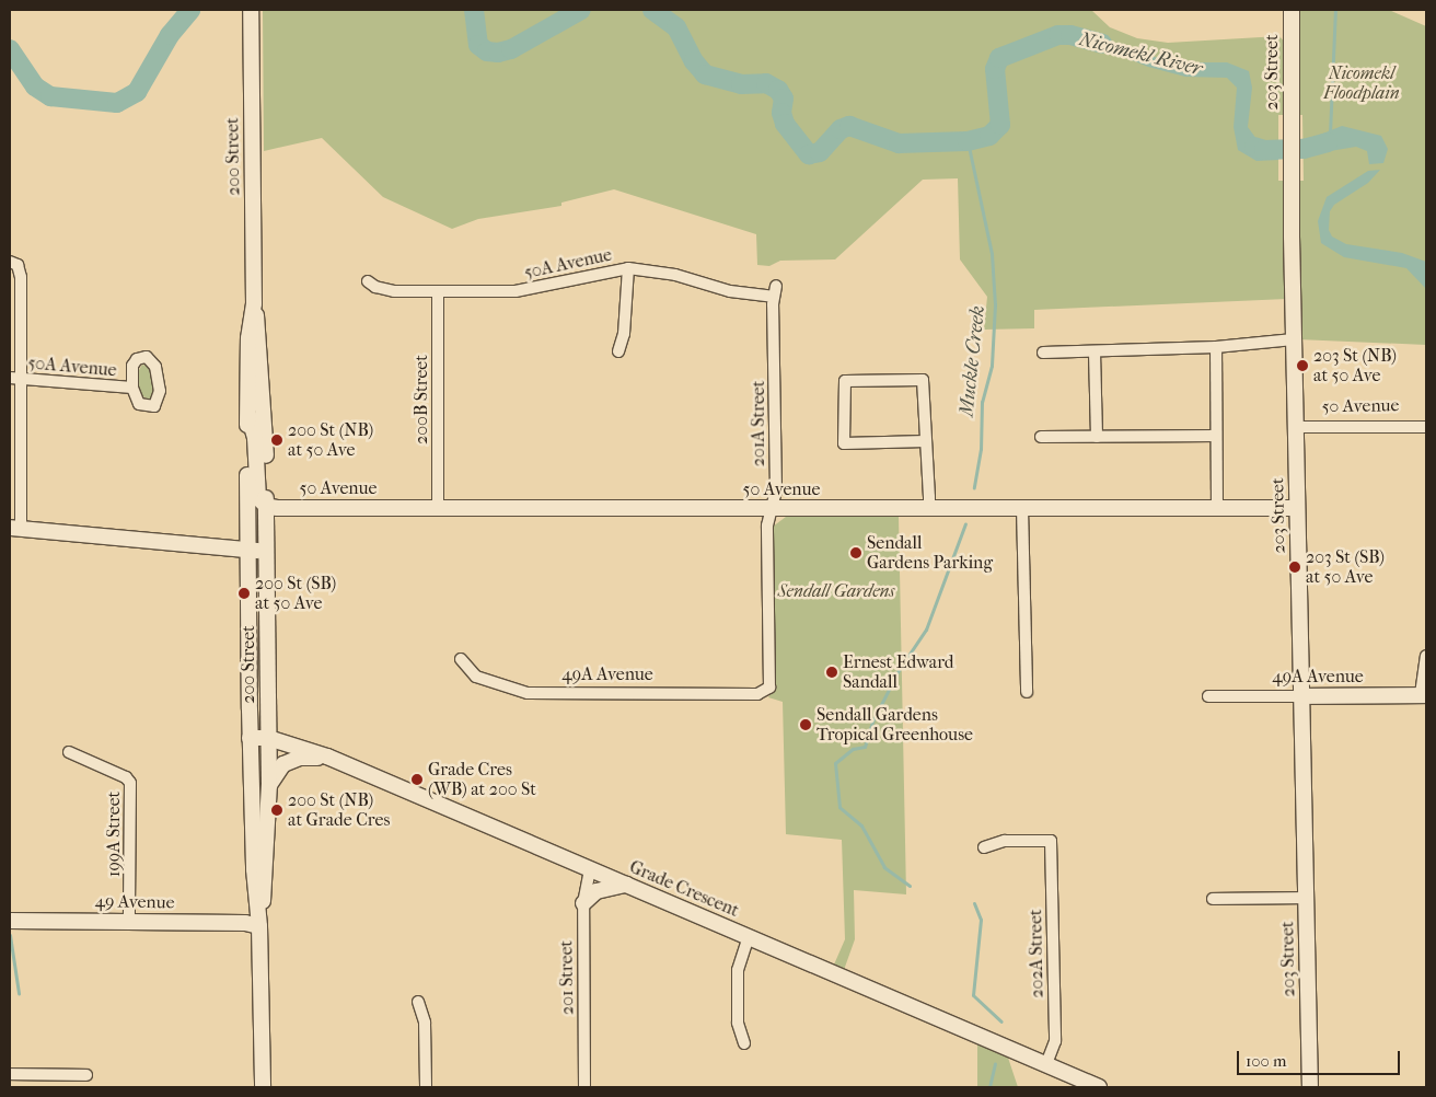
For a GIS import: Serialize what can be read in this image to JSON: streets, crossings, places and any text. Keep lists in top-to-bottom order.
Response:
{
  "streets": {
    "main road": [
      "203 Street",
      "200 Street",
      "50 Avenue",
      "49A Avenue",
      "Grade Crescent",
      "49 Avenue"
    ],
    "street": [
      "50A Avenue",
      "200B Street",
      "201A Street",
      "199A Street",
      "202A Street",
      "201 Street"
    ]
  },
  "crossings": [
    ["203 Street", "50 Avenue"],
    ["203 Street", "49A Avenue"],
    ["200 Street", "50 Avenue"],
    ["200 Street", "Grade Crescent"],
    ["200 Street", "49 Avenue"],
    ["50A Avenue", "200B Street"],
    ["50A Avenue", "201A Street"],
    ["200B Street", "50 Avenue"],
    ["50 Avenue", "201A Street"],
    ["201A Street", "49A Avenue"],
    ["199A Street", "49 Avenue"],
    ["Grade Crescent", "202A Street"],
    ["Grade Crescent", "201 Street"]
  ],
  "water": ["Nicomekl River", "Muckle Creek"],
  "parks": ["Nicomekl Floodplain", "Sendall Gardens"],
  "places": [
    "203 St (NB) at 50 Ave",
    "200 St (NB) at 50 Ave",
    "Sendall Gardens Parking",
    "203 St (SB) at 50 Ave",
    "200 St (SB) at 50 Ave",
    "Ernest Edward Sandall",
    "Sendall Gardens Tropical Greenhouse",
    "Grade Cres (WB) at 200 St",
    "200 St (NB) at Grade Cres"
  ],
  "scale_bar": "100 m"
}
